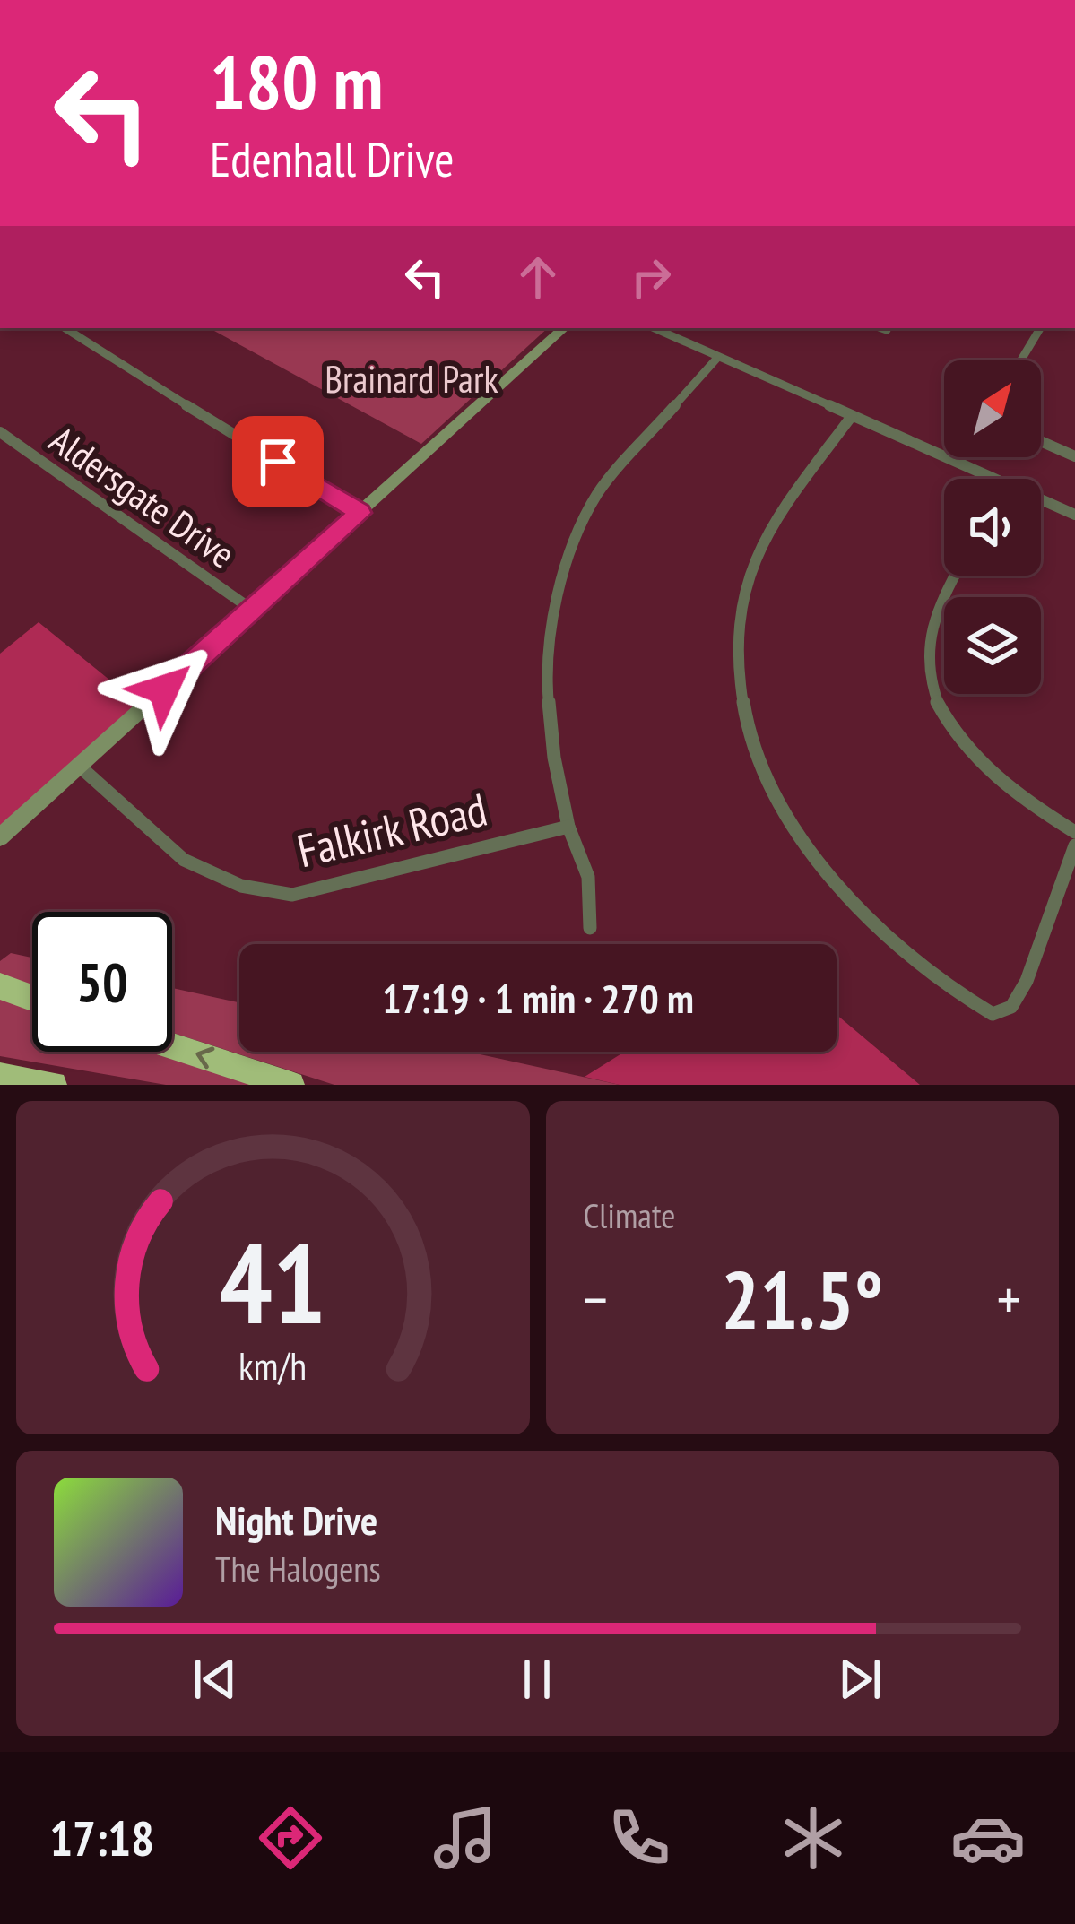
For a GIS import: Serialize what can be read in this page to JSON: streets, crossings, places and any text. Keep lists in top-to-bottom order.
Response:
{
  "streets": {
    "street": ["Aldersgate Drive", "Falkirk Road"]
  },
  "parks": ["Brainard Park"],
  "north": "top right",
  "page": {
    "turn": ["180 m", "Edenhall Drive"],
    "limit": "50",
    "trip": "17:19 · 1 min · 270 m",
    "tile": "Climate",
    "heat": ["−", "21.5°", "+"],
    "song": ["Night Drive", "The Halogens"],
    "tabs": "17:18",
    "gauge": ["41", "km/h"]
  }
}
